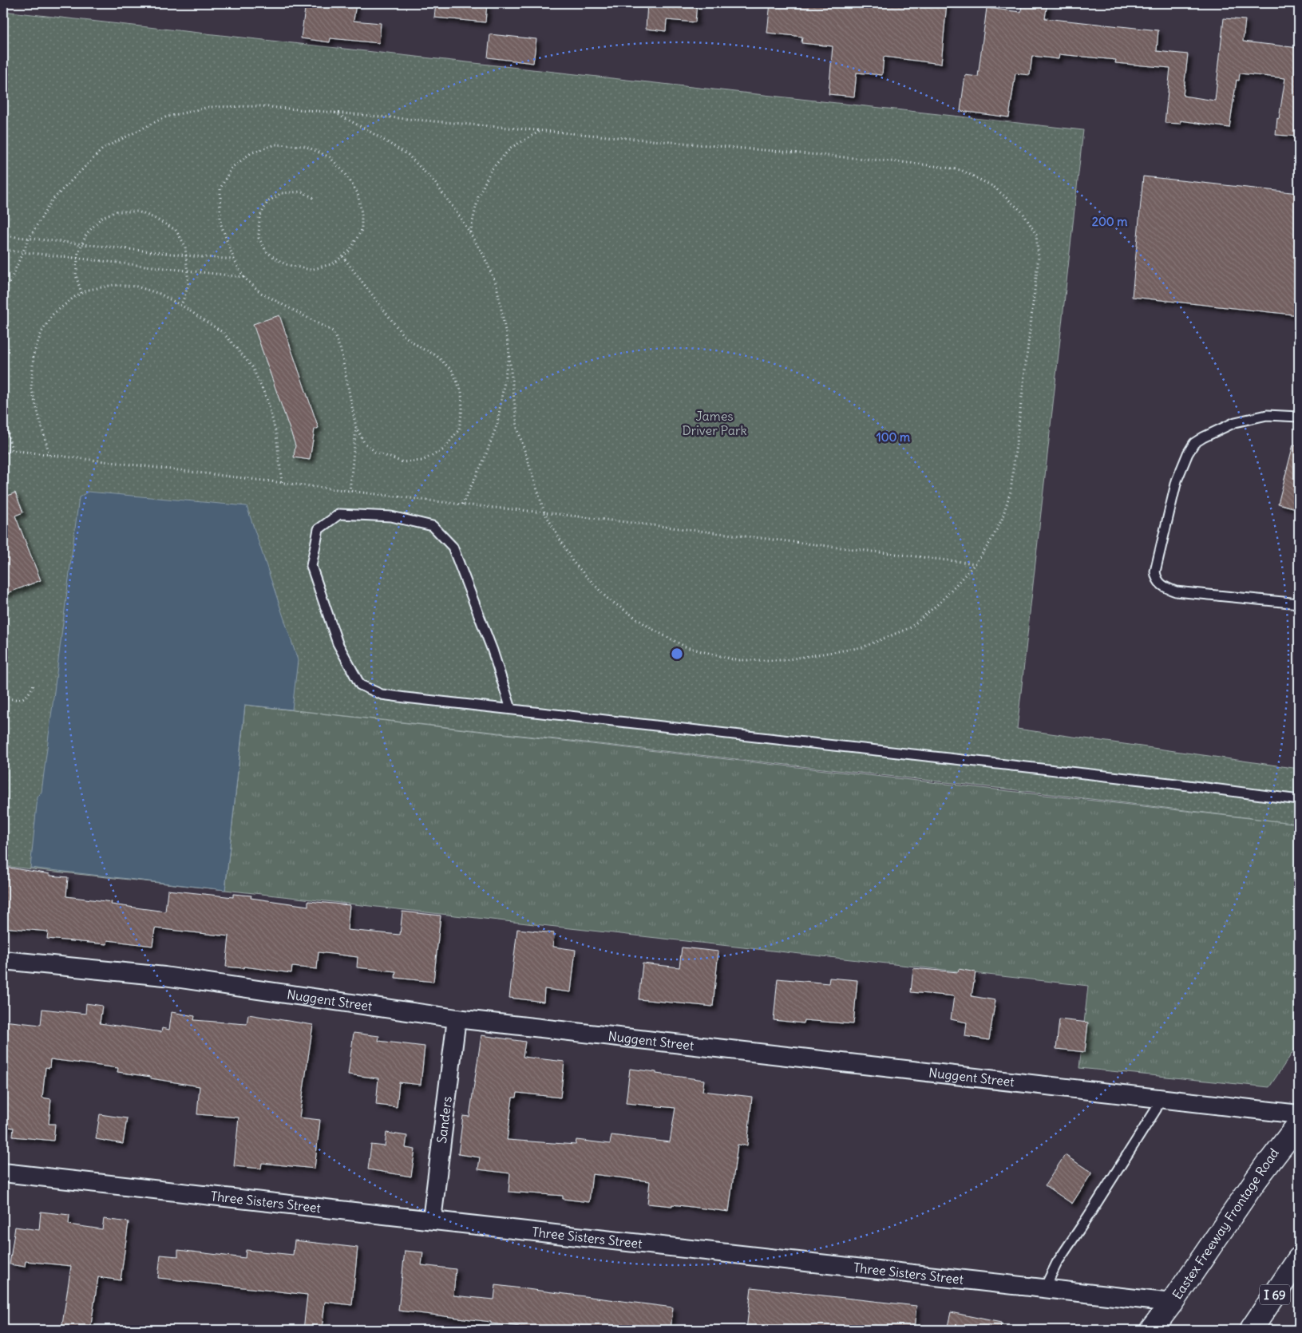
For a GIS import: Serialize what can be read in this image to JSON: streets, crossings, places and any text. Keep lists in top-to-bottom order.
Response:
{
  "streets": {
    "main road": ["Eastex Freeway Frontage Road", "I 69"],
    "street": ["Nuggent Street", "Sanders", "Three Sisters Street"]
  },
  "crossings": [
    ["Nuggent Street", "Sanders"],
    ["Nuggent Street", "Eastex Freeway Frontage Road"],
    ["Sanders", "Three Sisters Street"],
    ["Three Sisters Street", "Eastex Freeway Frontage Road"]
  ],
  "parks": ["James Driver Park"],
  "rings": ["200 m", "100 m"]
}
